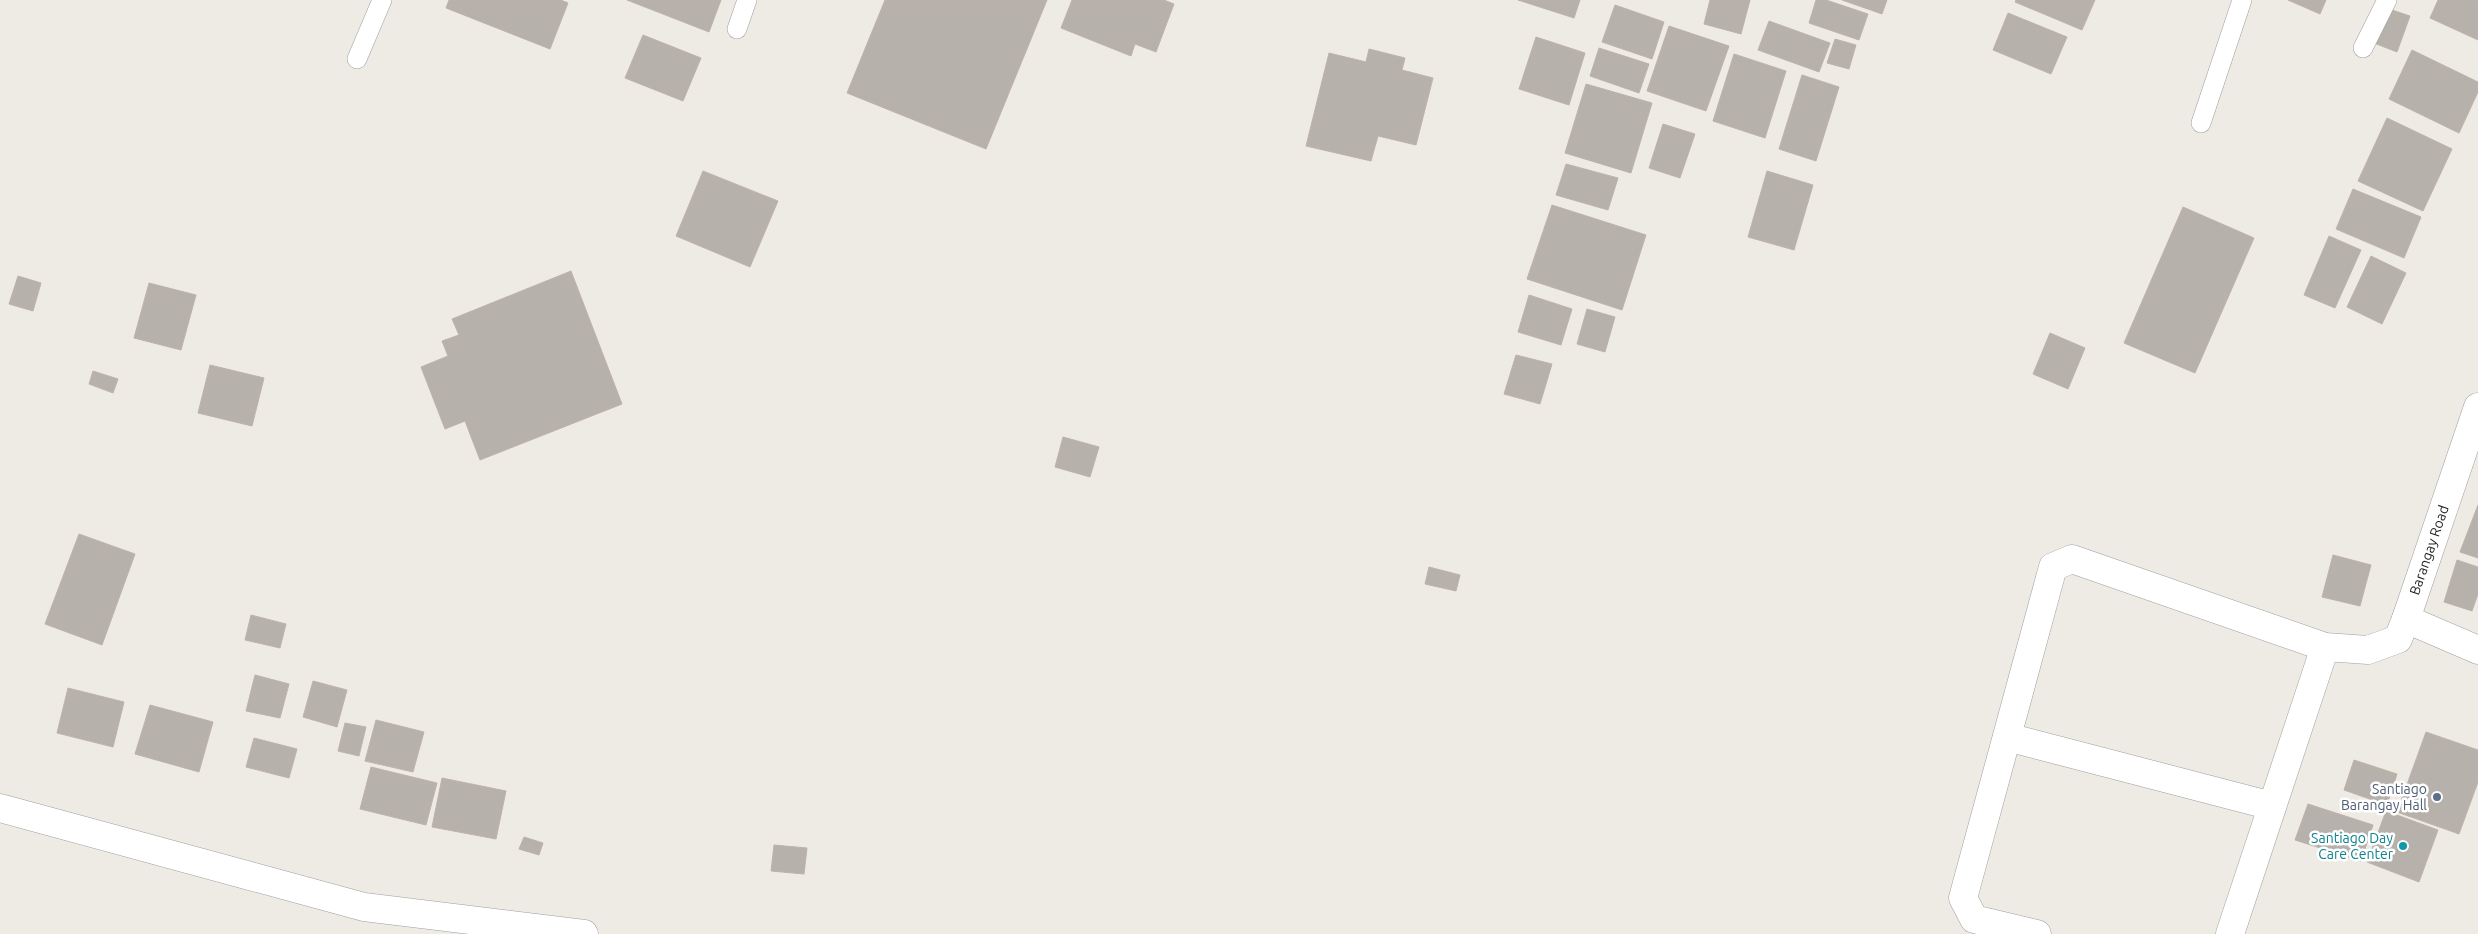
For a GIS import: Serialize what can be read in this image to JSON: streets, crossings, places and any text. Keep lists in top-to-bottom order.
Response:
{
  "streets": {
    "street": ["Barangay Road"]
  },
  "places": ["Santiago Barangay Hall", "Santiago Day Care Center"]
}
